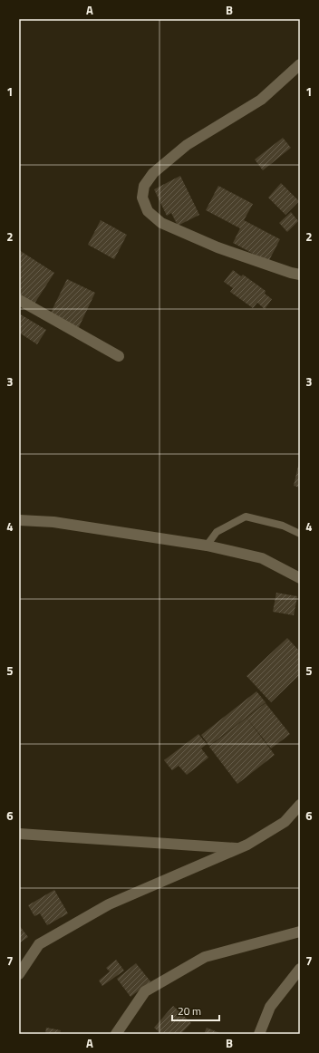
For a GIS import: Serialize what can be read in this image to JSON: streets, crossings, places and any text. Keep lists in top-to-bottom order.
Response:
{
  "scale_bar": "20 m",
  "grid": {
    "columns": ["A", "B"],
    "rows": [
      "1",
      "2",
      "3",
      "4",
      "5",
      "6",
      "7"
    ]
  }
}
